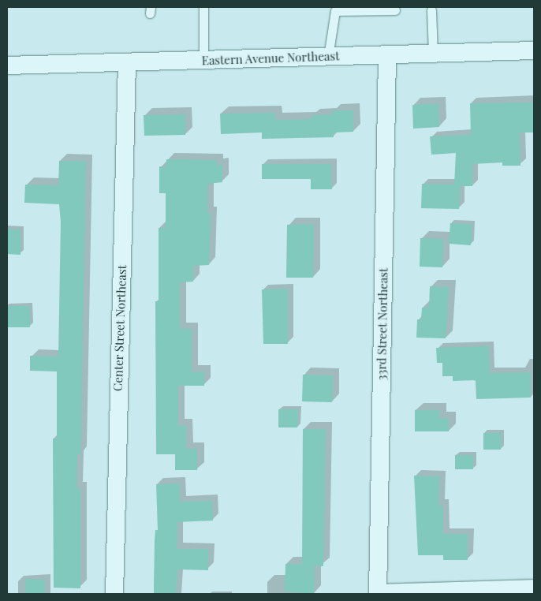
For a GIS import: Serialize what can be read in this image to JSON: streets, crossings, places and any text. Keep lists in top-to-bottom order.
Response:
{
  "streets": {
    "street": ["Eastern Avenue Northeast", "33rd Street Northeast", "Center Street Northeast"]
  },
  "crossings": [
    ["Eastern Avenue Northeast", "33rd Street Northeast"],
    ["Eastern Avenue Northeast", "Center Street Northeast"]
  ]
}
